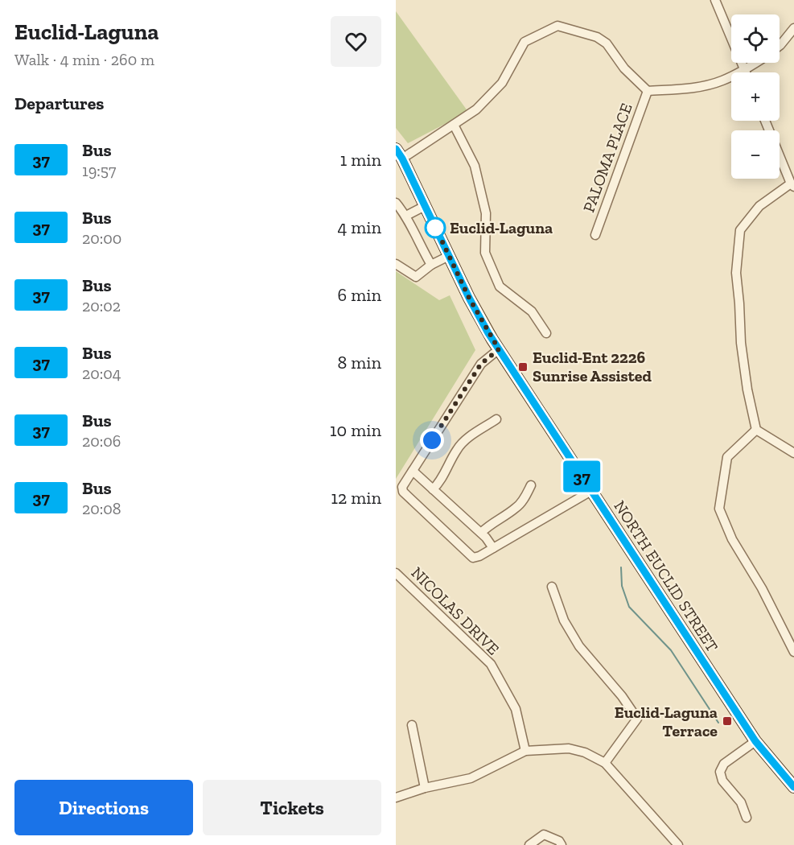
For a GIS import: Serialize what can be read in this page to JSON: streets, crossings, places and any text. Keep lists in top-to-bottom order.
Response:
{
  "streets": {
    "main road": ["NORTH EUCLID STREET"],
    "street": ["PALOMA PLACE", "NICOLAS DRIVE"]
  },
  "places": {
    "other": ["Euclid-Laguna"],
    "transit": ["Euclid-Ent 2226 Sunrise Assisted", "Euclid-Laguna Terrace"]
  },
  "lines": ["bus line 37"],
  "page": {
    "heading": [
      ["Euclid-Laguna", "Walk · 4 min · 260 m"],
      "Departures"
    ],
    "on_map": "37",
    "map_buttons": ["+", "−"],
    "list": [
      {
        "mark": "37",
        "name": "Bus",
        "note": "19:57",
        "value": "1 min"
      },
      {
        "mark": "37",
        "name": "Bus",
        "note": "20:00",
        "value": "4 min"
      },
      {
        "mark": "37",
        "name": "Bus",
        "note": "20:02",
        "value": "6 min"
      },
      {
        "mark": "37",
        "name": "Bus",
        "note": "20:04",
        "value": "8 min"
      },
      {
        "mark": "37",
        "name": "Bus",
        "note": "20:06",
        "value": "10 min"
      },
      {
        "mark": "37",
        "name": "Bus",
        "note": "20:08",
        "value": "12 min"
      }
    ],
    "buttons": ["Directions", "Tickets"]
  }
}
